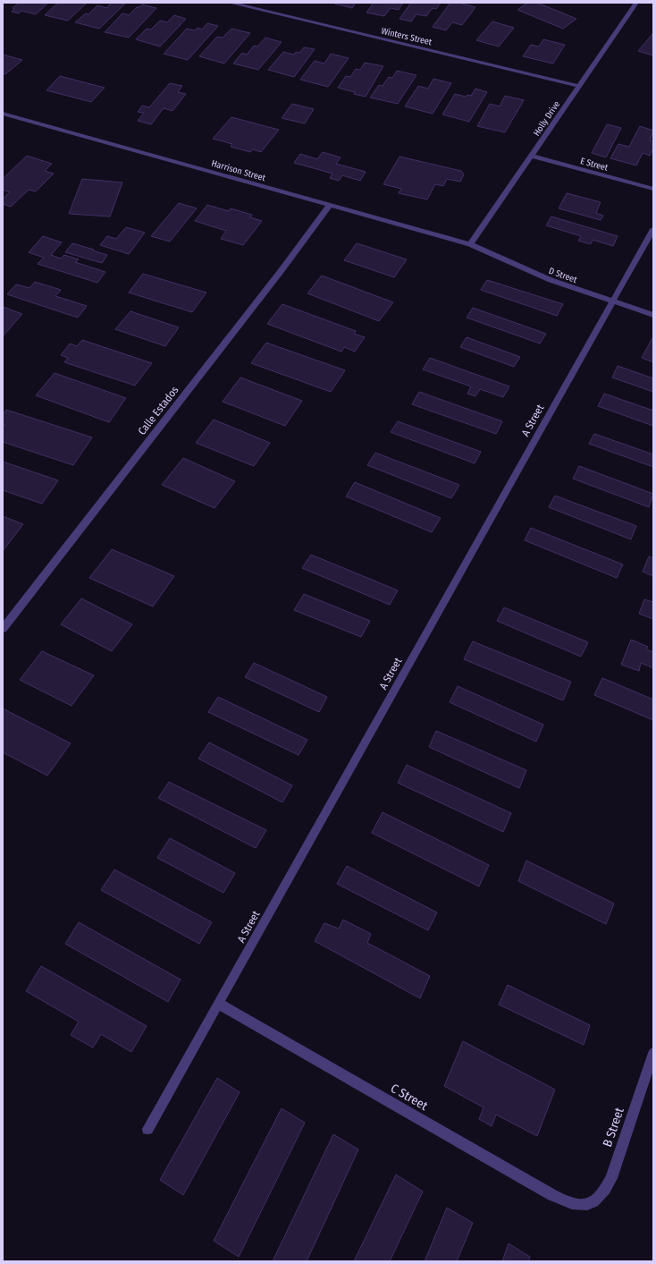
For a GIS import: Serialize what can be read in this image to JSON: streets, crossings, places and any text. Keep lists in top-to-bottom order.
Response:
{
  "streets": {
    "street": [
      "Winters Street",
      "Holly Drive",
      "E Street",
      "Harrison Street",
      "D Street",
      "Calle Estados",
      "A Street",
      "C Street",
      "B Street"
    ]
  },
  "crossings": [
    ["Winters Street", "Holly Drive"],
    ["Holly Drive", "E Street"],
    ["Holly Drive", "Harrison Street"],
    ["Holly Drive", "D Street"],
    ["Harrison Street", "D Street"],
    ["Harrison Street", "Calle Estados"],
    ["D Street", "A Street"],
    ["A Street", "C Street"],
    ["C Street", "B Street"]
  ]
}
